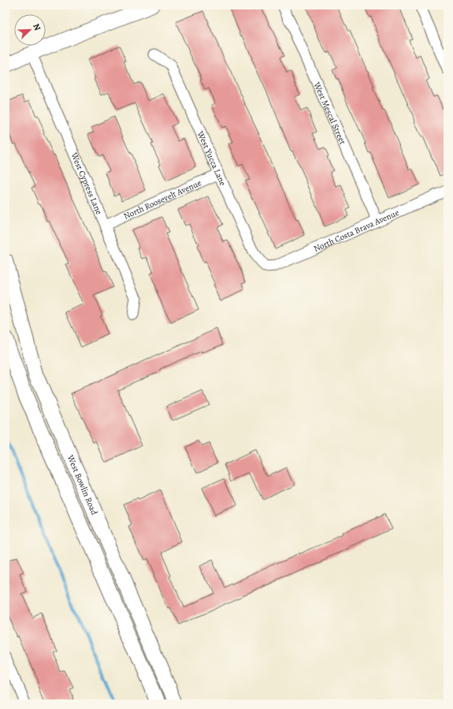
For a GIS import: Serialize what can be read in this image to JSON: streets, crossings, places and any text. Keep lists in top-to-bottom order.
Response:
{
  "streets": {
    "street": [
      "West Mescal Street",
      "West Yucca Lane",
      "West Cypress Lane",
      "North Roosevelt Avenue",
      "North Costa Brava Avenue",
      "West Bowlin Road"
    ]
  },
  "crossings": [
    ["West Mescal Street", "North Costa Brava Avenue"],
    ["West Yucca Lane", "North Roosevelt Avenue"],
    ["West Yucca Lane", "North Costa Brava Avenue"],
    ["West Cypress Lane", "North Roosevelt Avenue"]
  ],
  "north": "top right"
}
